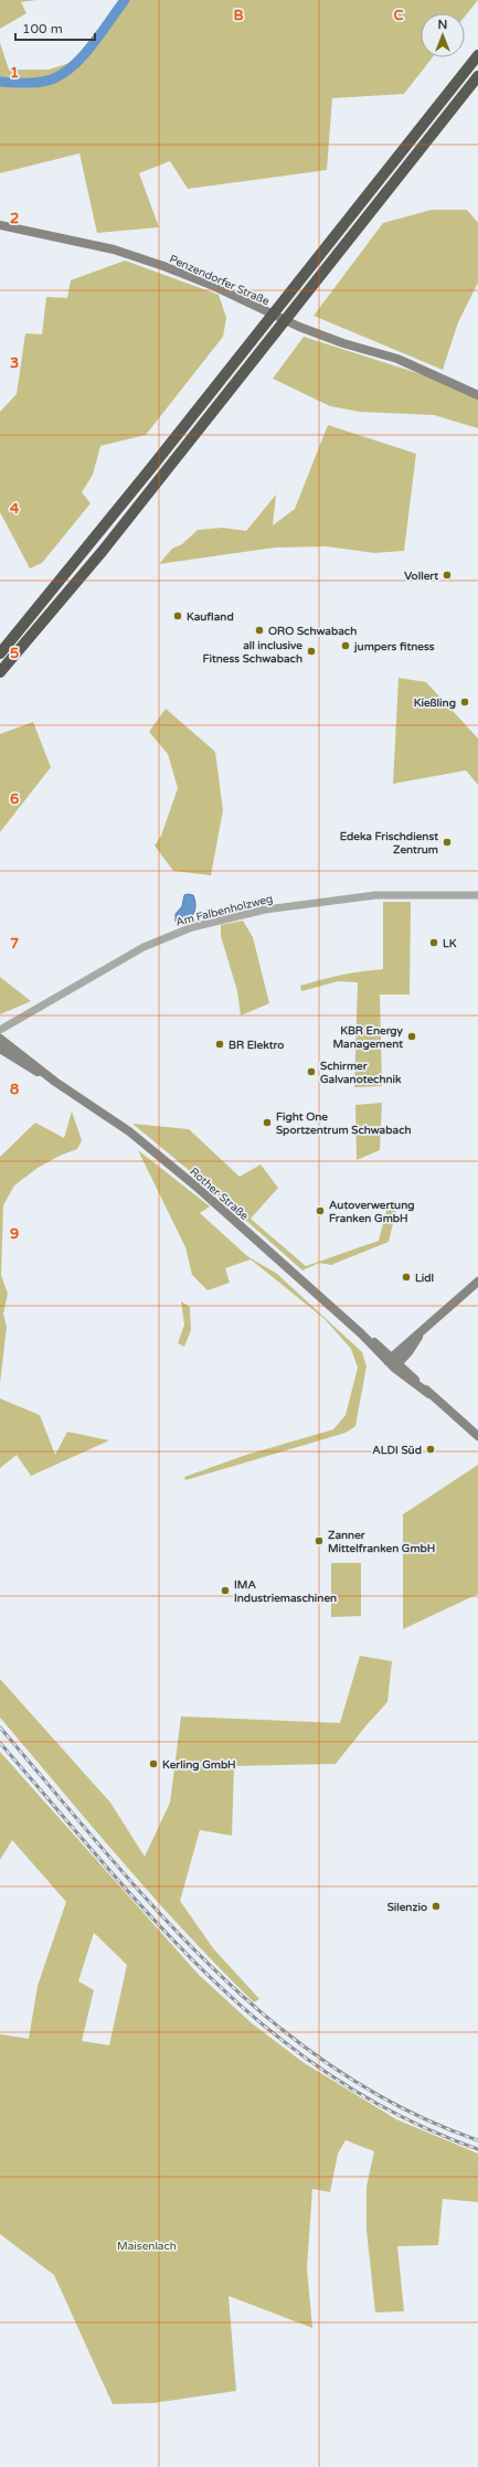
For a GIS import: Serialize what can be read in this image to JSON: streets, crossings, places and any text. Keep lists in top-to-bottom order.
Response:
{
  "streets": {
    "main road": ["Penzendorfer Straße", "Rother Straße"],
    "street": ["Am Falbenholzweg"]
  },
  "parks": ["Maisenlach"],
  "places": [
    "Vollert",
    "Kaufland",
    "ORO Schwabach",
    "jumpers fitness",
    "all inclusive Fitness Schwabach",
    "Kießling",
    "Edeka Frischdienst Zentrum",
    "LK",
    "KBR Energy Management",
    "BR Elektro",
    "Schirmer Galvanotechnik",
    "Fight One Sportzentrum Schwabach",
    "Autoverwertung Franken GmbH",
    "Lidl",
    "ALDI Süd",
    "Zanner Mittelfranken GmbH",
    "IMA Industriemaschinen",
    "Kerling GmbH",
    "Silenzio"
  ],
  "scale_bar": "100 m",
  "north": "top",
  "grid": {
    "columns": ["B", "C"],
    "rows": [
      "1",
      "2",
      "3",
      "4",
      "5",
      "6",
      "7",
      "8",
      "9"
    ]
  }
}
